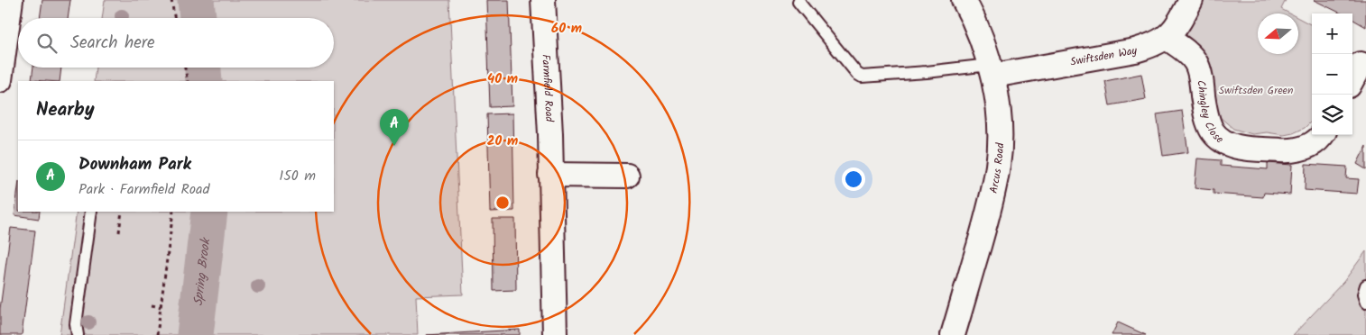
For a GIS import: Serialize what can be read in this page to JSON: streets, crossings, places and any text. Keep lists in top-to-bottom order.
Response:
{
  "streets": {
    "street": [
      "Swiftsden Way",
      "Farmfield Road",
      "Chingley Close",
      "Arcus Road"
    ]
  },
  "crossings": [
    ["Swiftsden Way", "Chingley Close"],
    ["Swiftsden Way", "Arcus Road"]
  ],
  "water": ["Spring Brook"],
  "parks": ["Swiftsden Green"],
  "north": "left",
  "page": {
    "map_buttons": ["+", "−"],
    "search": "Search here",
    "heading": "Nearby",
    "pins": "A",
    "list": [
      {
        "mark": "A",
        "name": "Downham Park",
        "note": "Park · Farmfield Road",
        "value": "150 m"
      }
    ]
  },
  "rings": ["60 m", "40 m", "20 m"]
}
